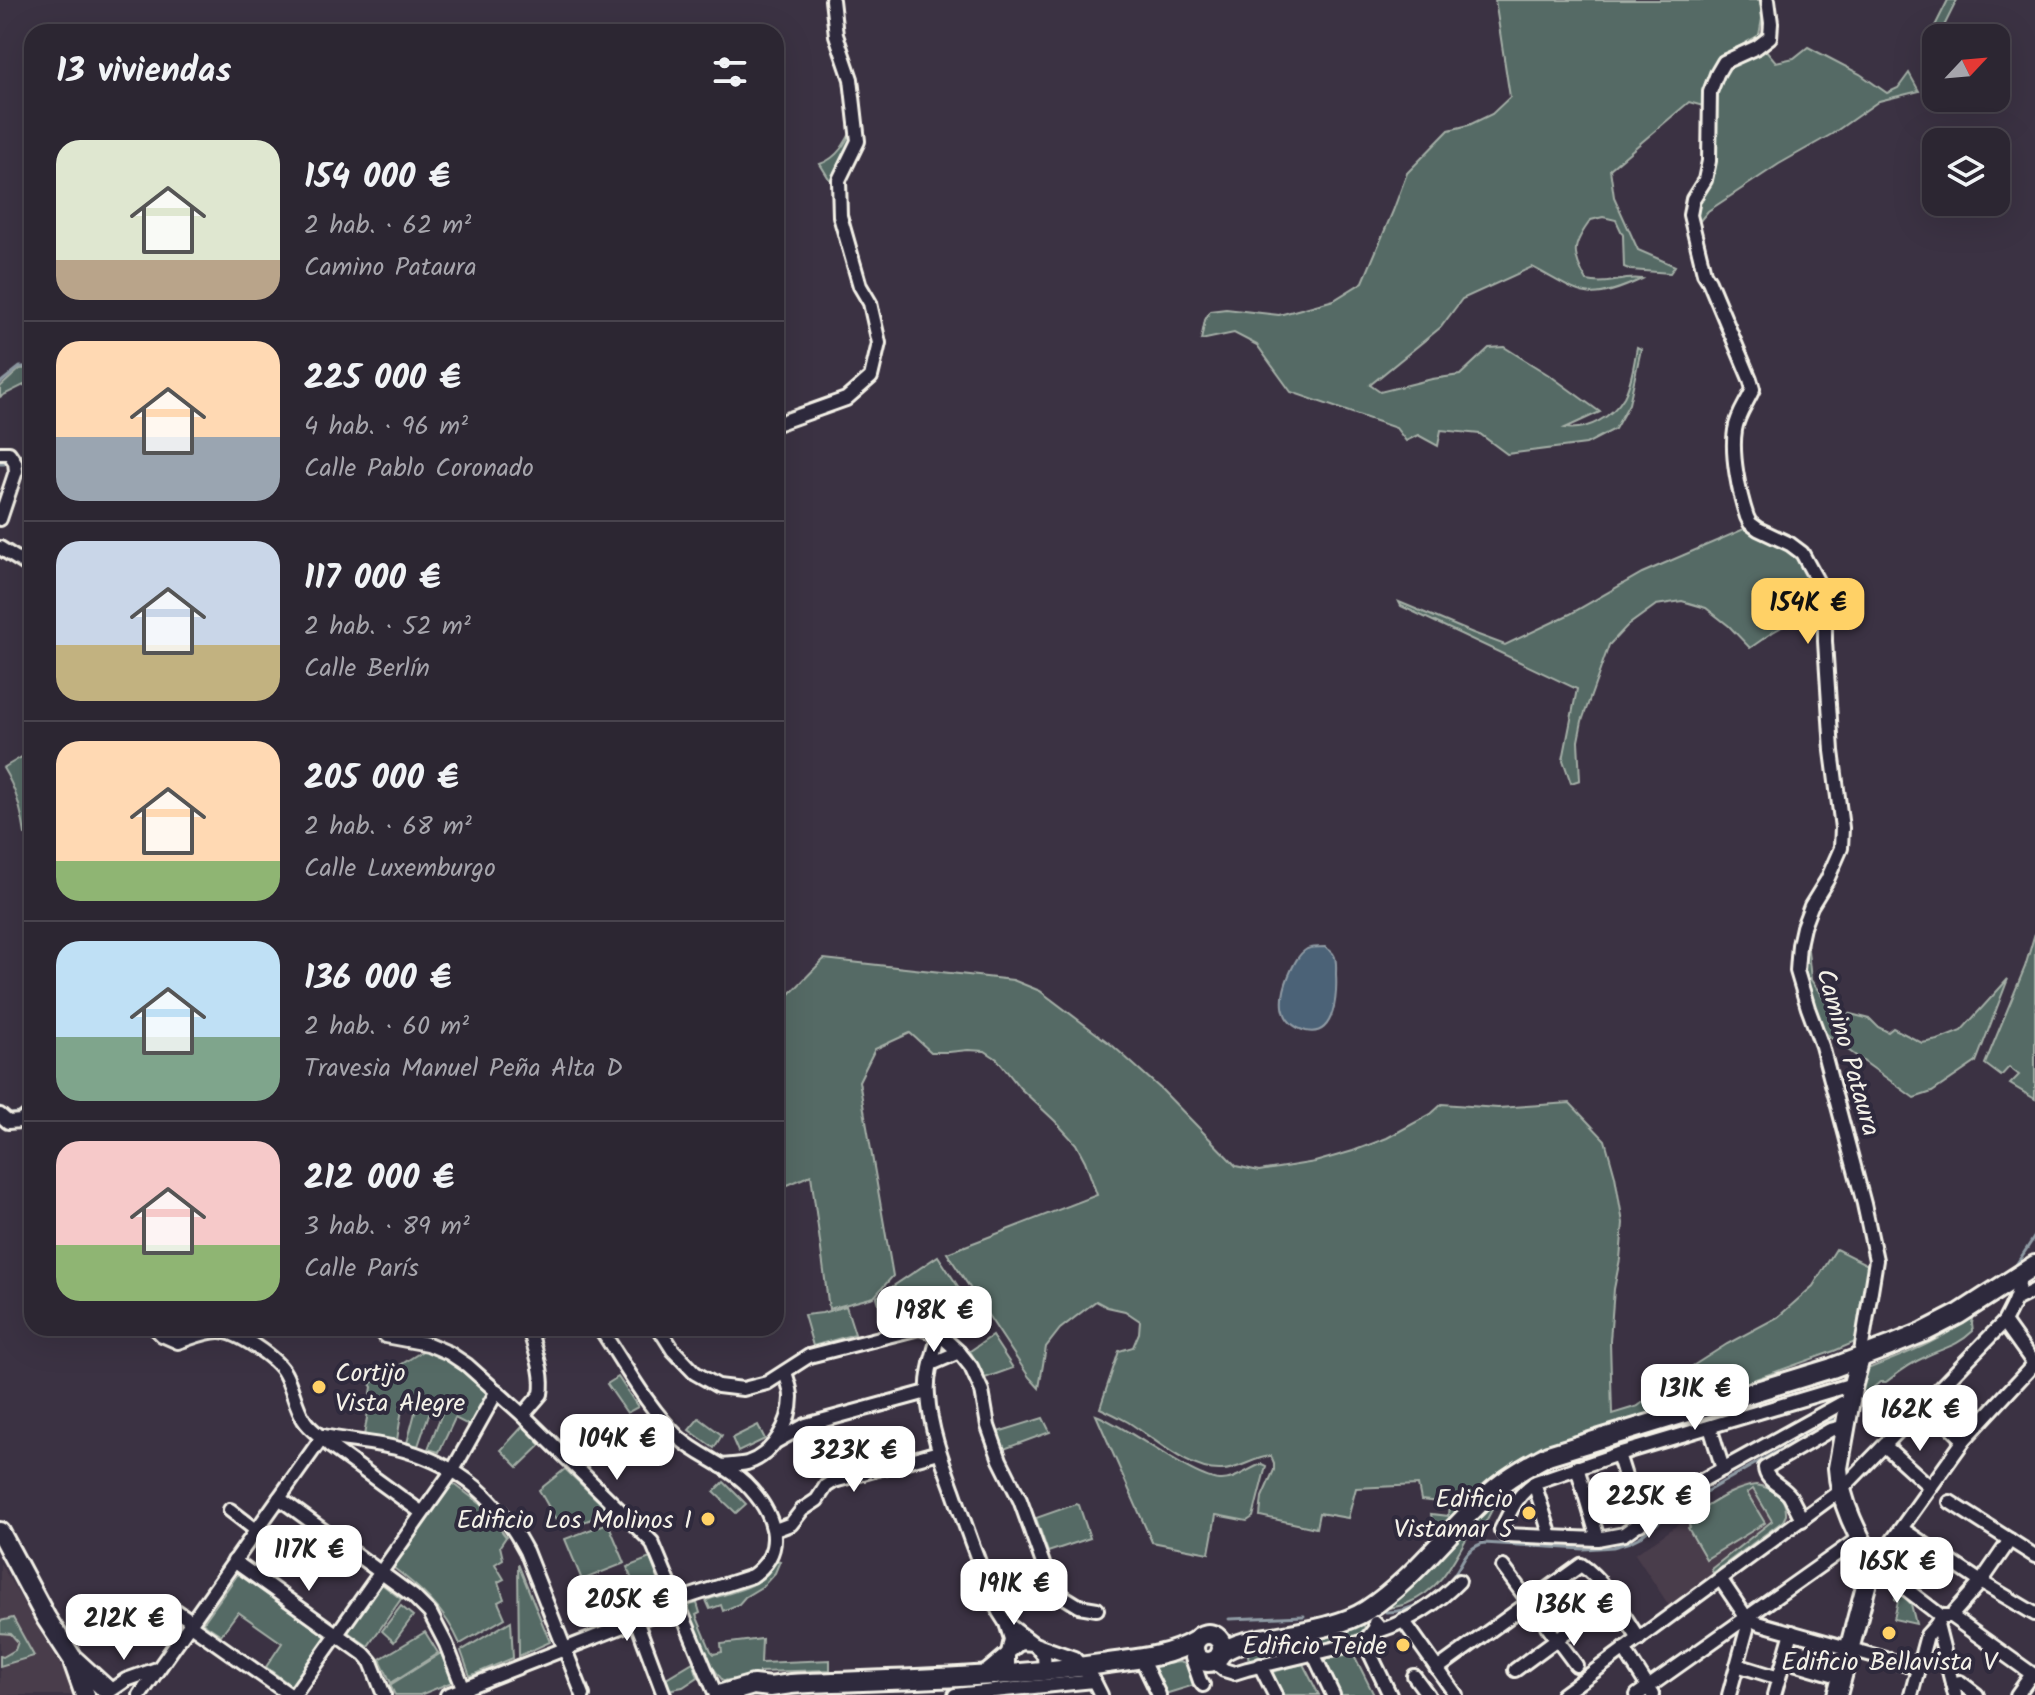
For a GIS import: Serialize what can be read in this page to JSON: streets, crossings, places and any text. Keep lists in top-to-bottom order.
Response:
{
  "streets": {
    "main road": ["Camino Pataura"]
  },
  "places": [
    "Cortijo Vista Alegre",
    "Edificio Vistamar 5",
    "Edificio Los Molinos I",
    "Edificio Bellavista V",
    "Edificio Teide"
  ],
  "north": "top right",
  "page": {
    "heading": "13 viviendas",
    "list": [
      {
        "name": "154 000 €",
        "note": "2 hab. · 62 m² · Camino Pataura"
      },
      {
        "name": "225 000 €",
        "note": "4 hab. · 96 m² · Calle Pablo Coronado"
      },
      {
        "name": "117 000 €",
        "note": "2 hab. · 52 m² · Calle Berlín"
      },
      {
        "name": "205 000 €",
        "note": "2 hab. · 68 m² · Calle Luxemburgo"
      },
      {
        "name": "136 000 €",
        "note": "2 hab. · 60 m² · Travesia Manuel Peña Alta D"
      },
      {
        "name": "212 000 €",
        "note": "3 hab. · 89 m² · Calle París"
      }
    ],
    "price": [
      "154K €",
      "198K €",
      "131K €",
      "162K €",
      "104K €",
      "323K €",
      "225K €",
      "117K €",
      "165K €",
      "191K €",
      "205K €",
      "136K €",
      "212K €"
    ]
  }
}
